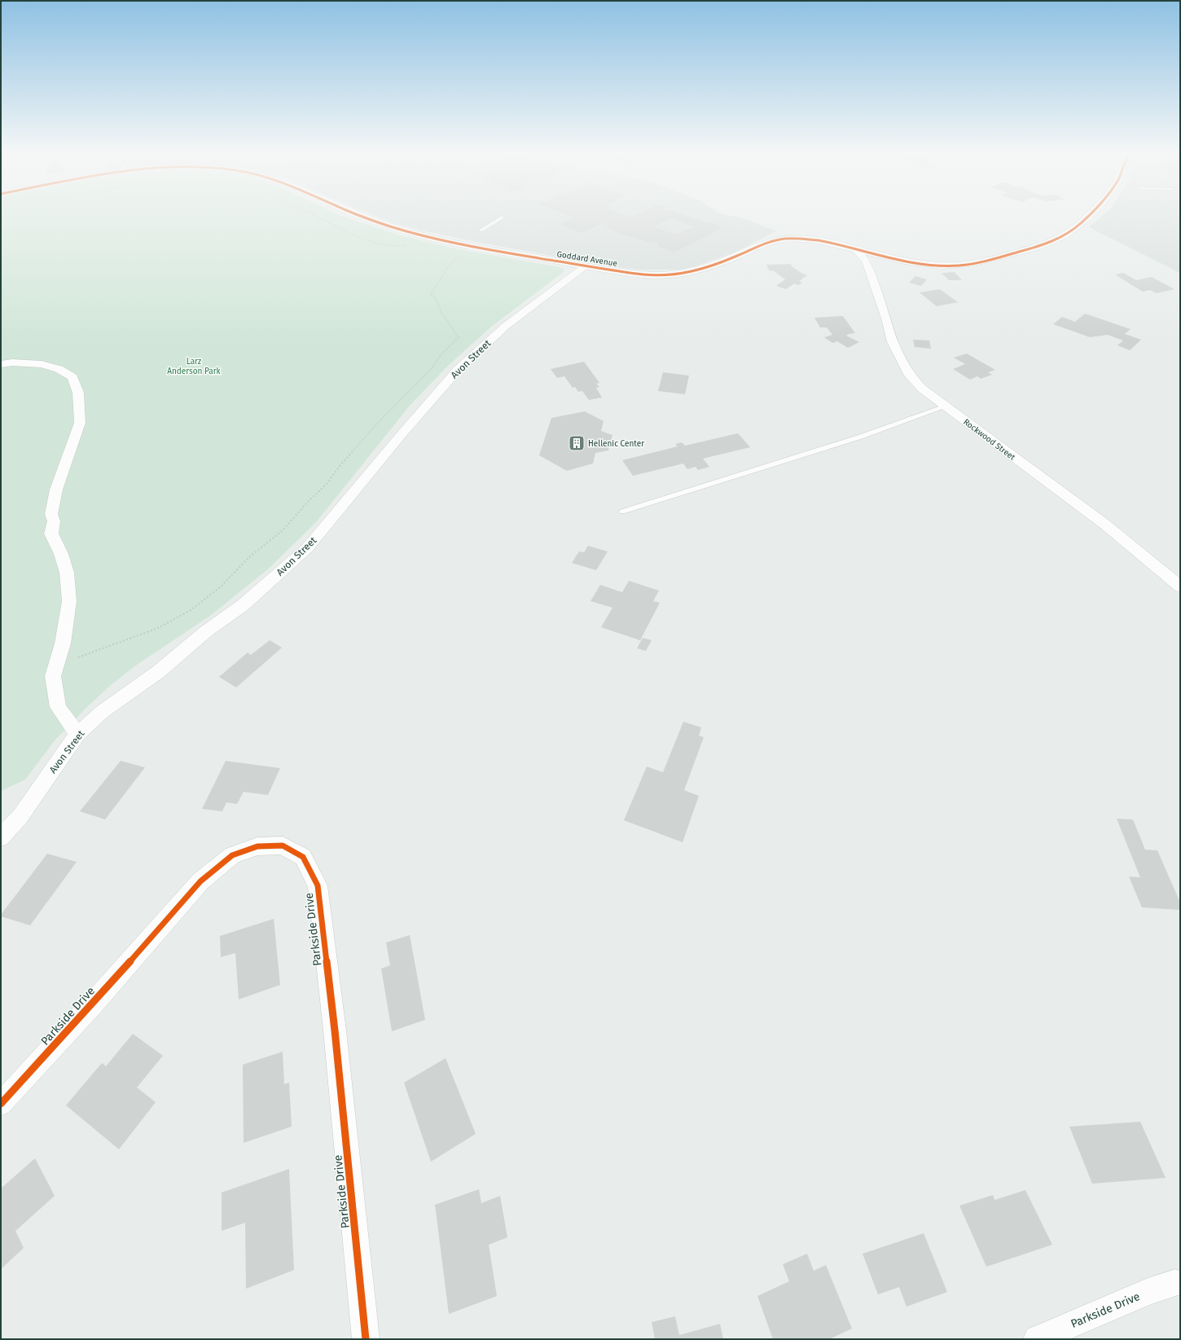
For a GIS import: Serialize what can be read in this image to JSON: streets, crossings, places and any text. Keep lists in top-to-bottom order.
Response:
{
  "streets": {
    "main road": ["Goddard Avenue"],
    "street": ["Avon Street", "Rockwood Street", "Parkside Drive"]
  },
  "crossings": [
    ["Goddard Avenue", "Avon Street"],
    ["Goddard Avenue", "Rockwood Street"]
  ],
  "parks": ["Larz Anderson Park"],
  "places": {
    "building": ["Hellenic Center"]
  }
}
